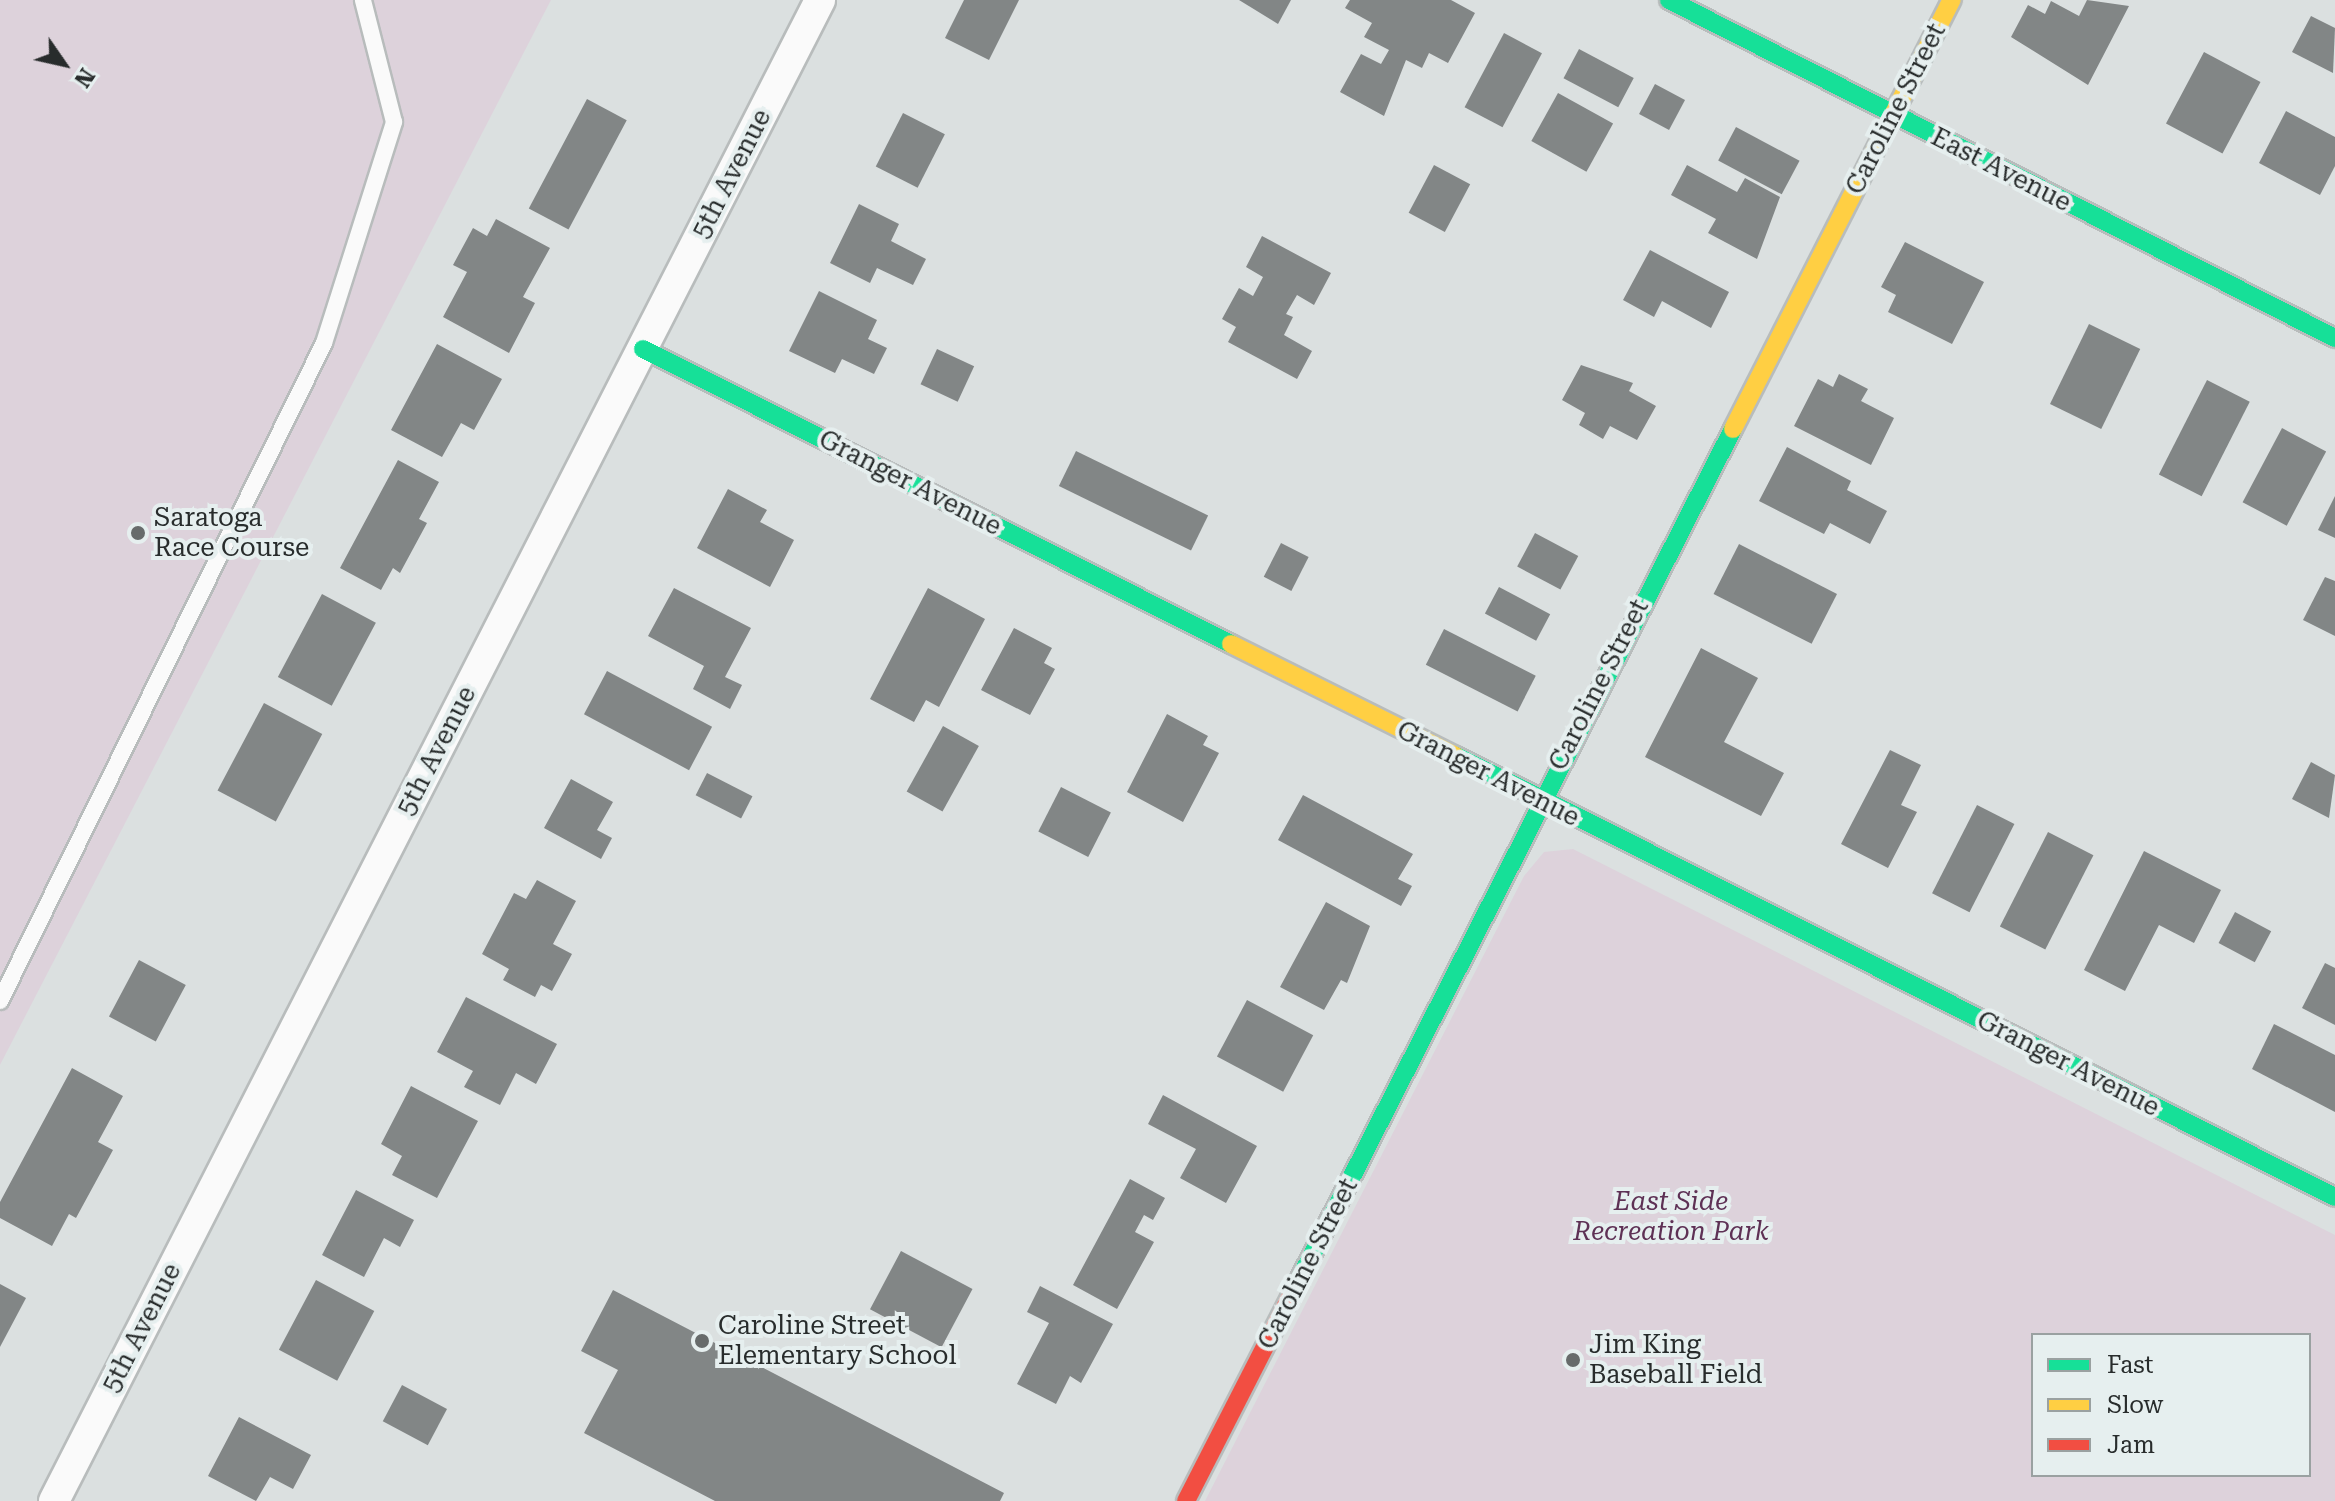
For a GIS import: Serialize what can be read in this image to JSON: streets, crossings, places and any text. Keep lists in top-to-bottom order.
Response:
{
  "streets": {
    "street": [
      "Caroline Street",
      "East Avenue",
      "5th Avenue",
      "Granger Avenue"
    ]
  },
  "crossings": [
    ["Caroline Street", "East Avenue"],
    ["Caroline Street", "Granger Avenue"],
    ["5th Avenue", "Granger Avenue"]
  ],
  "parks": ["East Side Recreation Park"],
  "places": ["Saratoga Race Course", "Caroline Street Elementary School", "Jim King Baseball Field"],
  "legend": ["Fast", "Slow", "Jam"],
  "north": "bottom right"
}
